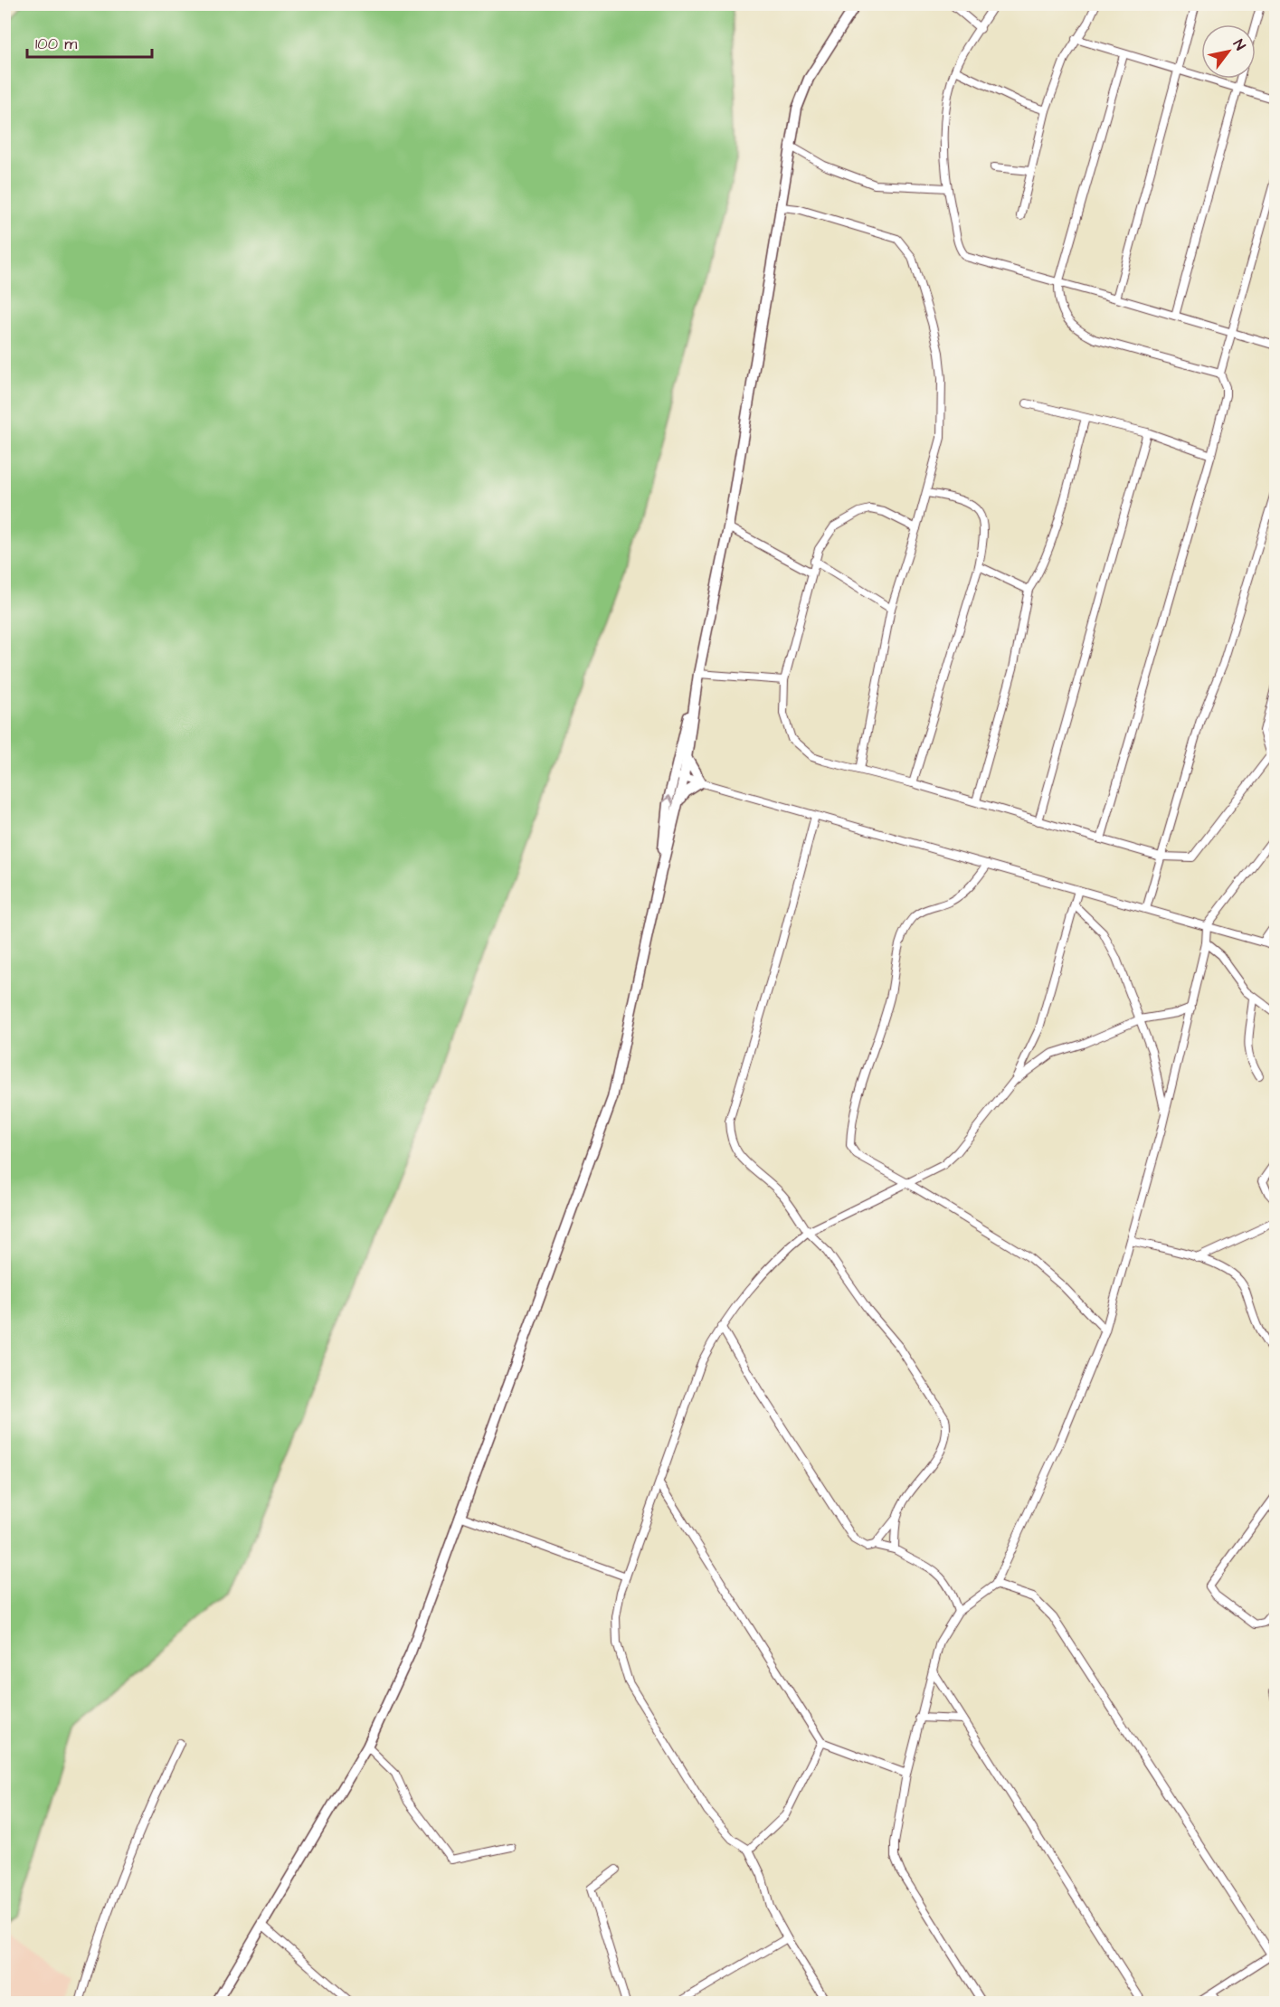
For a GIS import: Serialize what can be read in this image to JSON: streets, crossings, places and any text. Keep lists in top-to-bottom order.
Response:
{
  "scale_bar": "100 m",
  "north": "top right"
}
